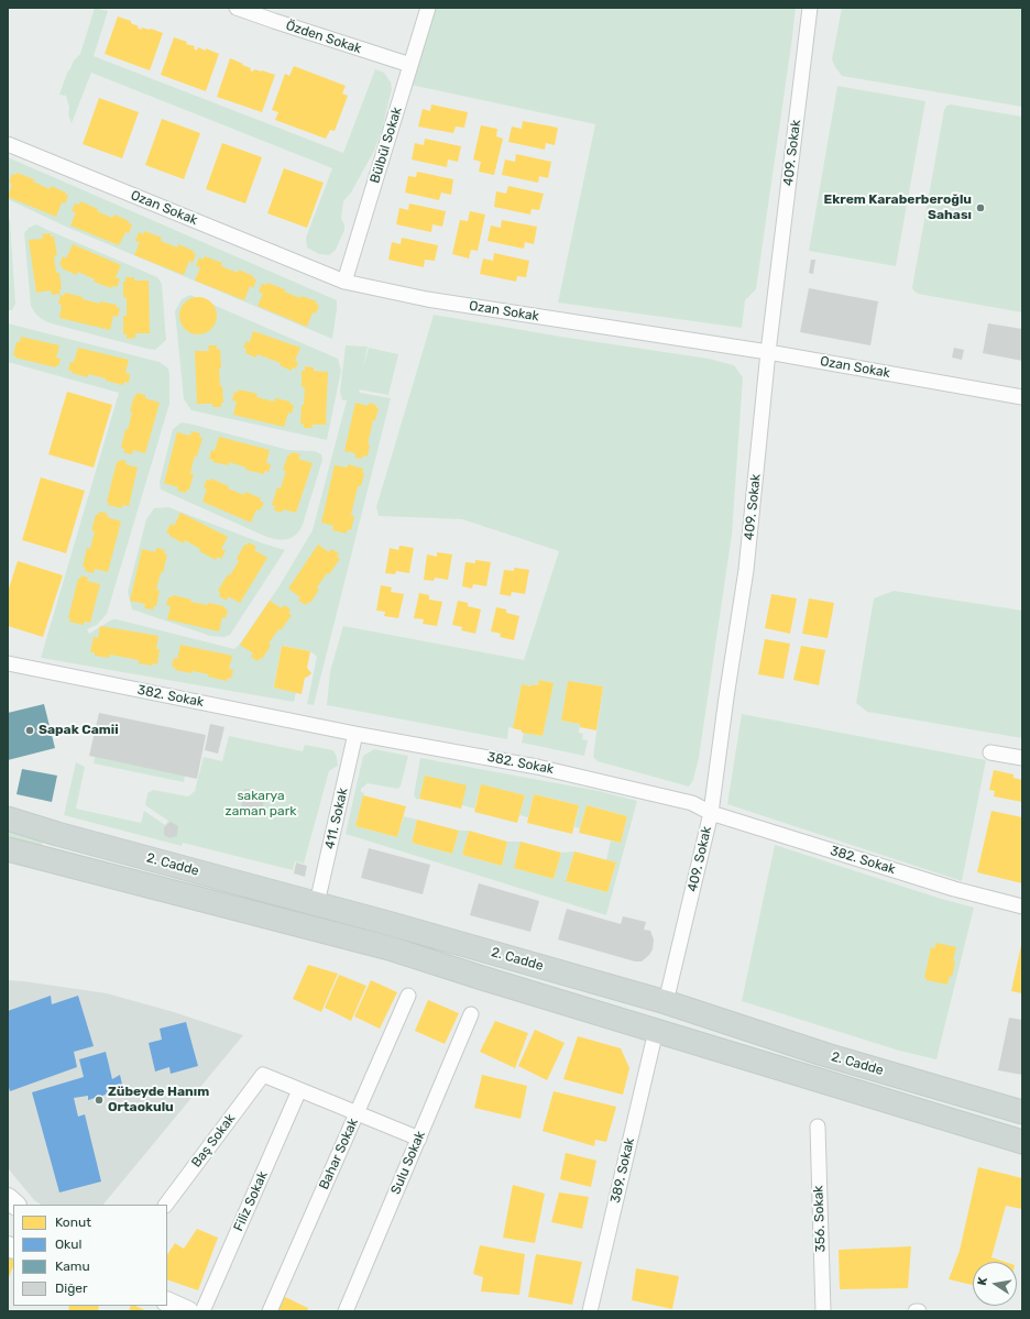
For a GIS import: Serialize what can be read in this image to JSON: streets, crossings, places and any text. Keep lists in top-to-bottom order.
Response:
{
  "streets": {
    "main road": ["2. Cadde"],
    "street": [
      "Özden Sokak",
      "Bülbül Sokak",
      "409. Sokak",
      "Ozan Sokak",
      "382. Sokak",
      "411. Sokak",
      "Baş Sokak",
      "Bahar Sokak",
      "Sulu Sokak",
      "389. Sokak",
      "Filiz Sokak",
      "356. Sokak"
    ]
  },
  "crossings": [
    ["Özden Sokak", "Bülbül Sokak"],
    ["Bülbül Sokak", "Ozan Sokak"],
    ["409. Sokak", "Ozan Sokak"],
    ["409. Sokak", "382. Sokak"],
    ["409. Sokak", "2. Cadde"],
    ["382. Sokak", "411. Sokak"],
    ["411. Sokak", "2. Cadde"],
    ["2. Cadde", "389. Sokak"],
    ["Baş Sokak", "Filiz Sokak"]
  ],
  "parks": ["sakarya zaman park"],
  "places": ["Ekrem Karaberberoğlu Sahası", "Sapak Camii", "Zübeyde Hanım Ortaokulu"],
  "legend": [
    "Konut",
    "Okul",
    "Kamu",
    "Diğer"
  ],
  "north": "left"
}
